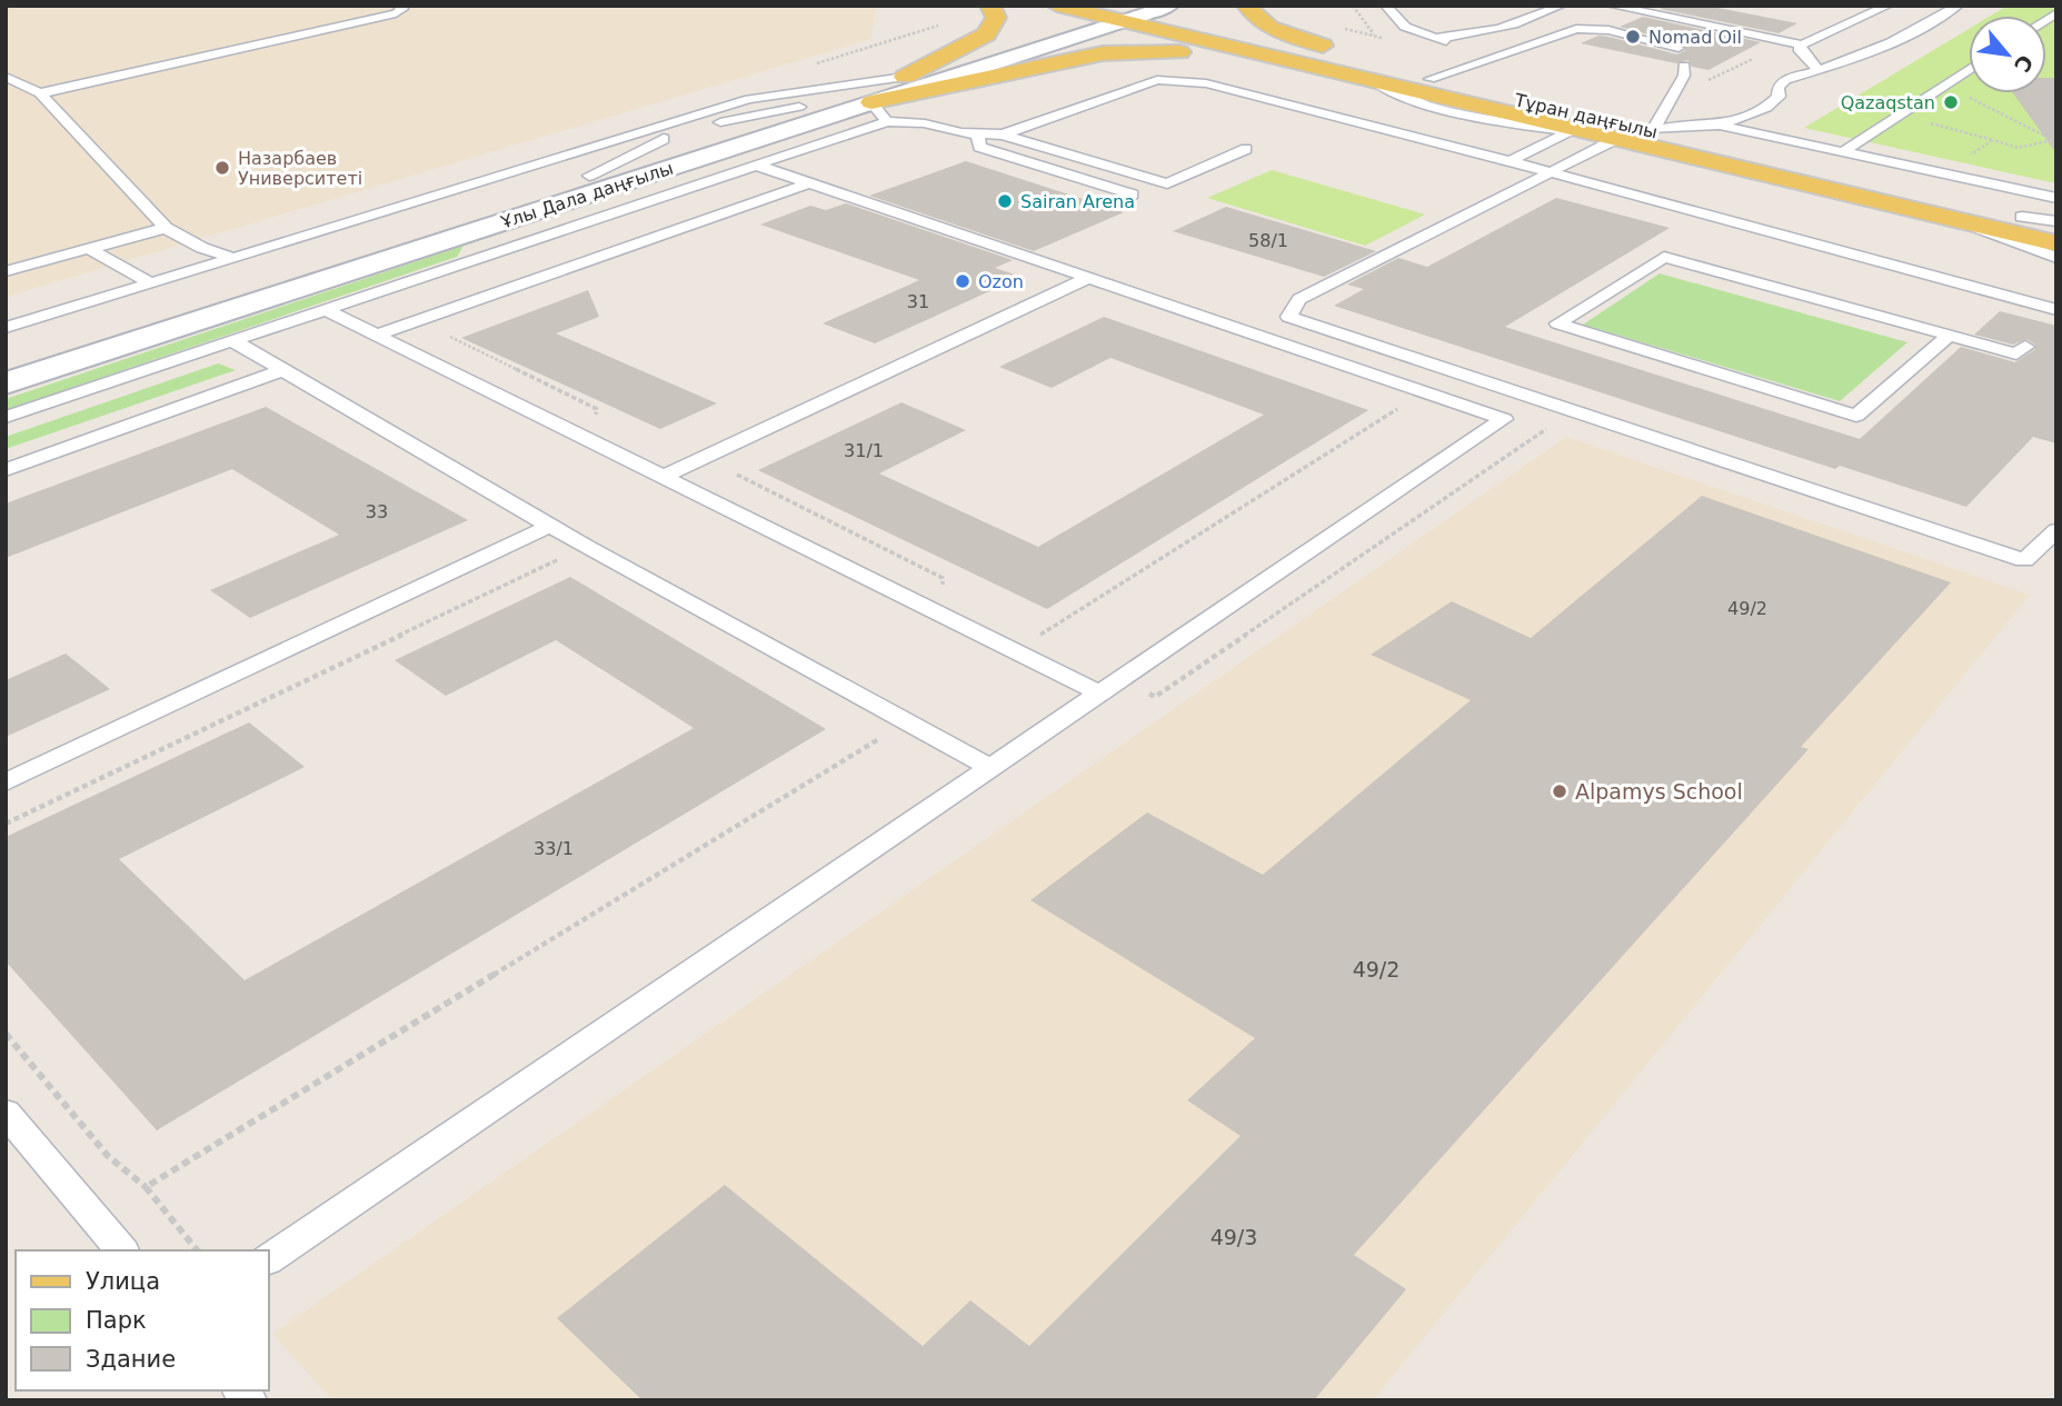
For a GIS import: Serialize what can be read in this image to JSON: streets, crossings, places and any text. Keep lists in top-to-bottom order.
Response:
{
  "streets": {
    "main road": ["Тұран даңғылы", "Ұлы Дала даңғылы"]
  },
  "crossings": [
    ["Тұран даңғылы", "Ұлы Дала даңғылы"]
  ],
  "places": [
    "Nomad Oil",
    "Qazaqstan",
    "Назарбаев Университеті",
    "Sairan Arena",
    "Ozon",
    "Alpamys School"
  ],
  "house_numbers": [
    "58/1",
    "31",
    "31/1",
    "33",
    "49/2",
    "33/1",
    "49/2",
    "49/3"
  ],
  "legend": ["Улица", "Парк", "Здание"],
  "north": "bottom right"
}
